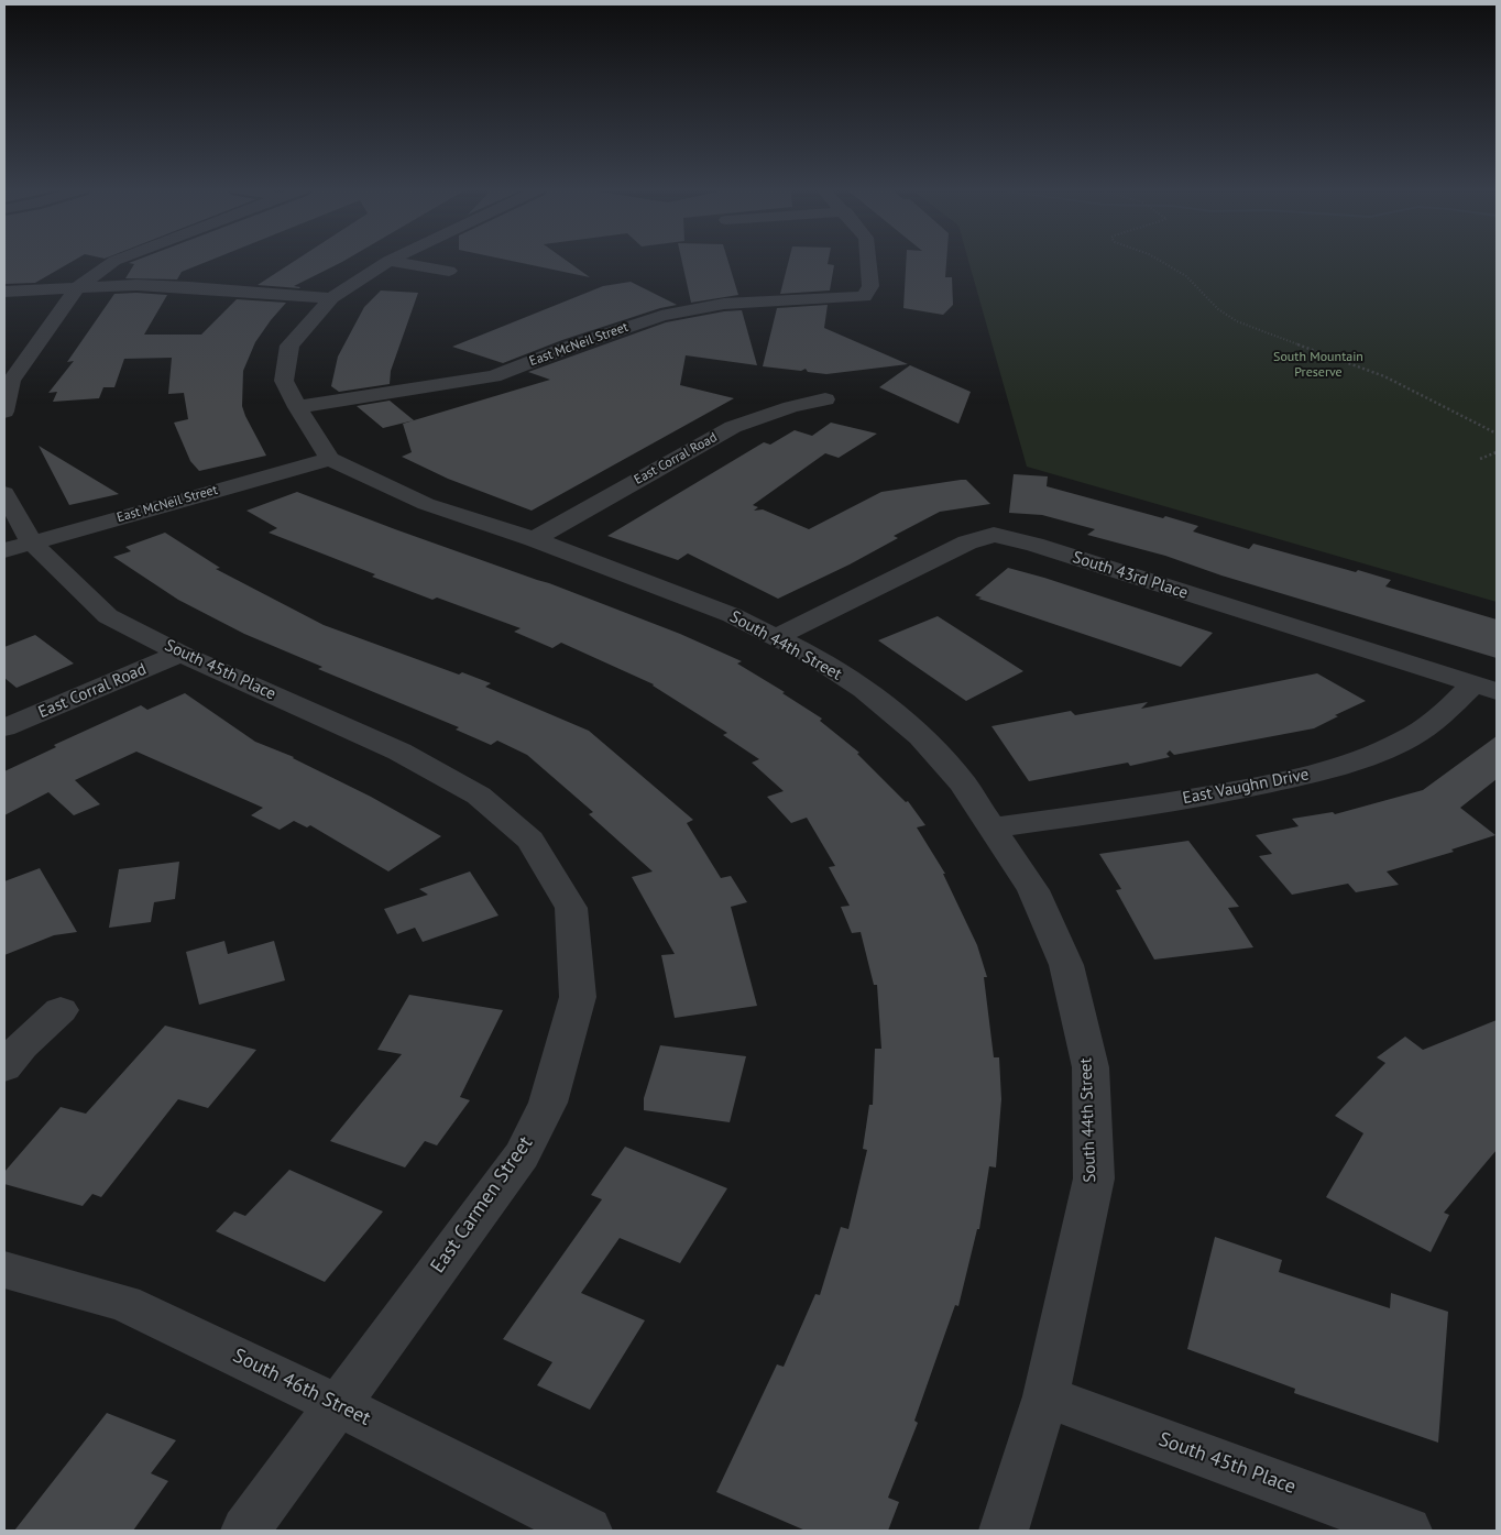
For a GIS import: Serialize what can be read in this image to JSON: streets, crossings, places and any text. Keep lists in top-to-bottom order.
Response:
{
  "streets": {
    "street": [
      "East McNeil Street",
      "East Corral Road",
      "South 43rd Place",
      "South 44th Street",
      "South 45th Place",
      "East Vaughn Drive",
      "East Carmen Street",
      "South 46th Street"
    ]
  },
  "crossings": [
    ["East McNeil Street", "South 44th Street"],
    ["East McNeil Street", "South 45th Place"],
    ["East Corral Road", "South 44th Street"],
    ["East Corral Road", "South 45th Place"],
    ["South 43rd Place", "South 44th Street"],
    ["South 43rd Place", "East Vaughn Drive"],
    ["South 44th Street", "South 45th Place"],
    ["South 44th Street", "East Vaughn Drive"],
    ["South 45th Place", "East Carmen Street"],
    ["East Carmen Street", "South 46th Street"]
  ],
  "parks": ["South Mountain Preserve"]
}
